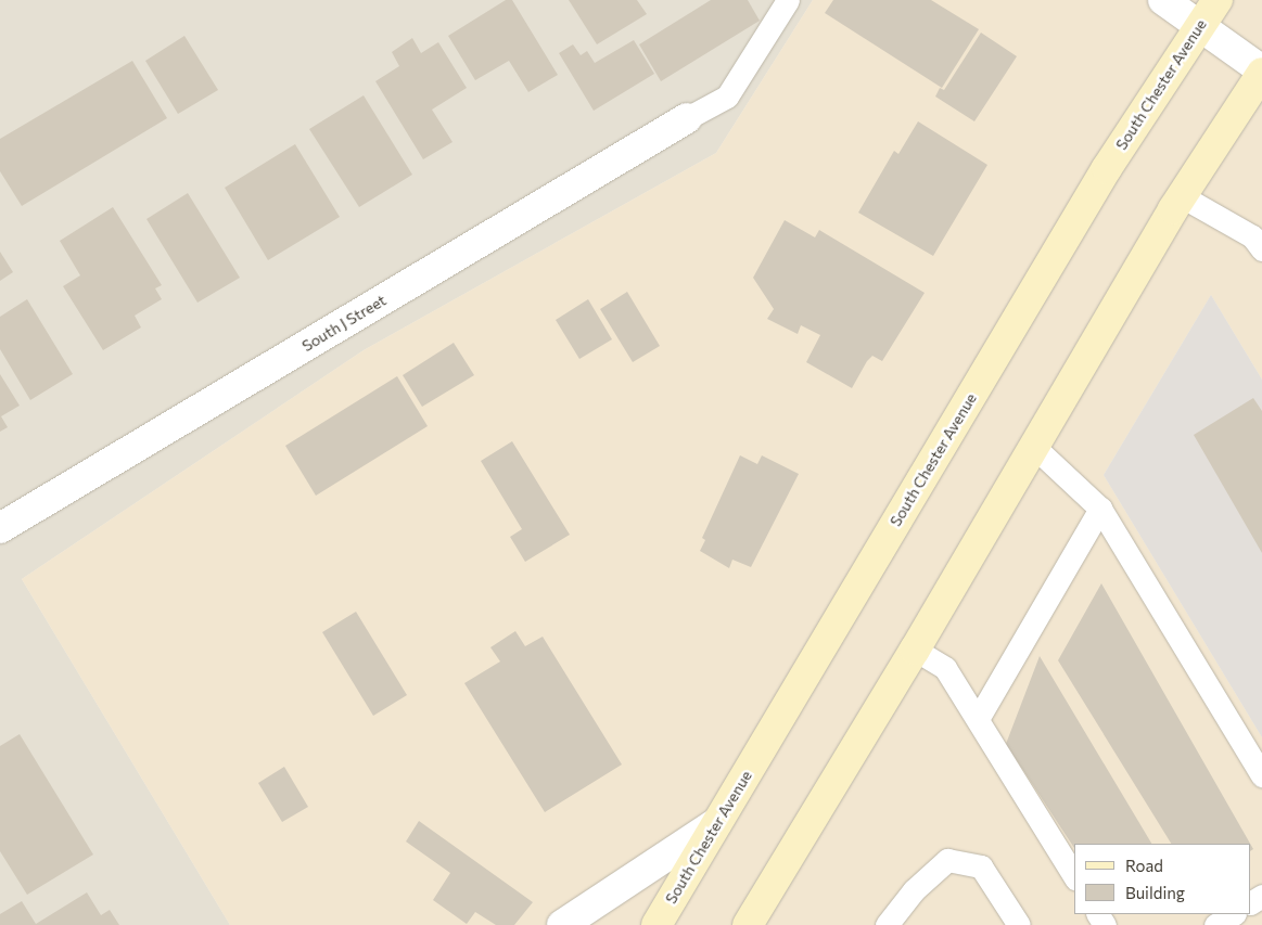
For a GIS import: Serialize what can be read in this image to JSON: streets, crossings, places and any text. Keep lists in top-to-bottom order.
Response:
{
  "streets": {
    "main road": ["South Chester Avenue"],
    "street": ["South J Street"]
  },
  "legend": ["Road", "Building"]
}
